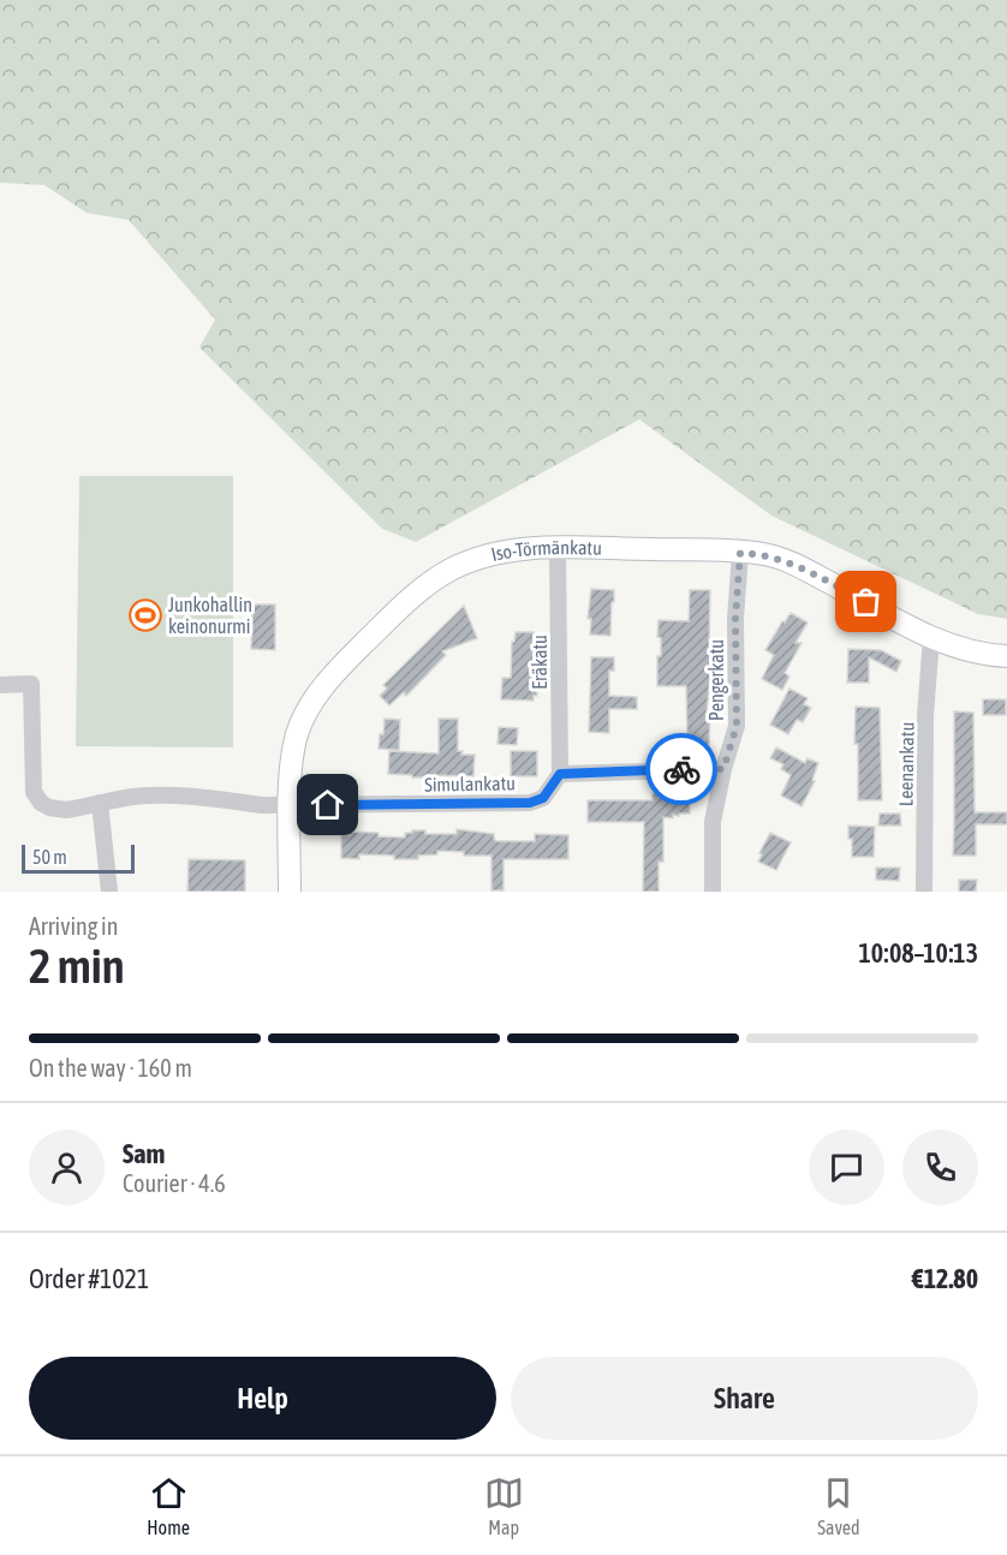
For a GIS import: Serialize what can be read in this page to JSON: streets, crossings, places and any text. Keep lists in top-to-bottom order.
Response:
{
  "streets": {
    "street": [
      "Iso-Törmänkatu",
      "Eräkatu",
      "Pengerkatu",
      "Leenankatu",
      "Simulankatu"
    ]
  },
  "crossings": [
    ["Iso-Törmänkatu", "Eräkatu"],
    ["Iso-Törmänkatu", "Pengerkatu"],
    ["Iso-Törmänkatu", "Leenankatu"],
    ["Iso-Törmänkatu", "Simulankatu"],
    ["Eräkatu", "Simulankatu"]
  ],
  "places": {
    "sports": ["Junkohallin keinonurmi"]
  },
  "scale_bar": "50 m",
  "page": {
    "scale": "50 m",
    "heading": ["2 min", "Arriving in", "10:08–10:13"],
    "panel": [
      "Sam",
      "Courier · 4.6",
      "Order #1021",
      "€12.80"
    ],
    "bar": "On the way · 160 m",
    "buttons": ["Help", "Share"],
    "tabs": ["Home", "Map", "Saved"]
  }
}
